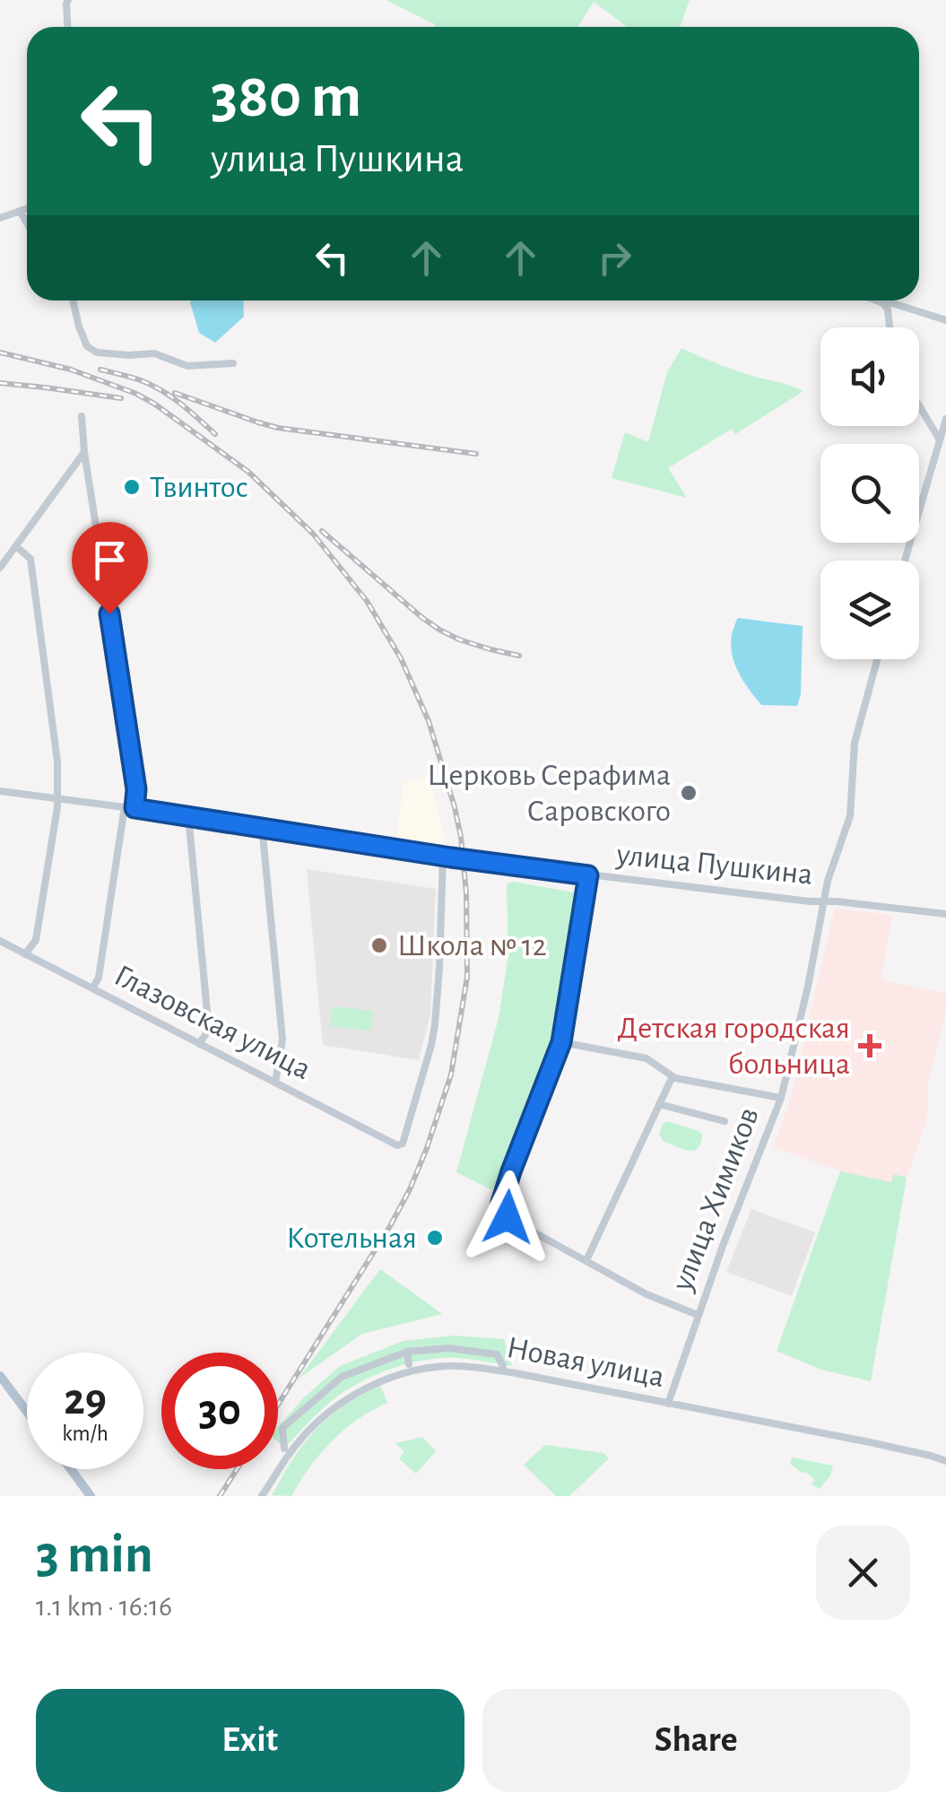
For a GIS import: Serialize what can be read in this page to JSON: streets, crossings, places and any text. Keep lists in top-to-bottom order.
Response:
{
  "streets": {
    "street": [
      "улица Пушкина",
      "Глазовская улица",
      "улица Химиков",
      "Новая улица"
    ]
  },
  "crossings": [
    ["улица Пушкина", "Глазовская улица"],
    ["улица Пушкина", "улица Химиков"],
    ["улица Химиков", "Новая улица"]
  ],
  "places": {
    "other": [
      "Твинтос",
      "Церковь Серафима Саровского",
      "Школа № 12",
      "Котельная"
    ],
    "health": ["Детская городская больница"]
  },
  "page": {
    "turn": ["380 m", "улица Пушкина"],
    "speed": "29 km/h",
    "limit": "30",
    "heading": ["3 min", "1.1 km · 16:16"],
    "buttons": ["Exit", "Share"]
  }
}
